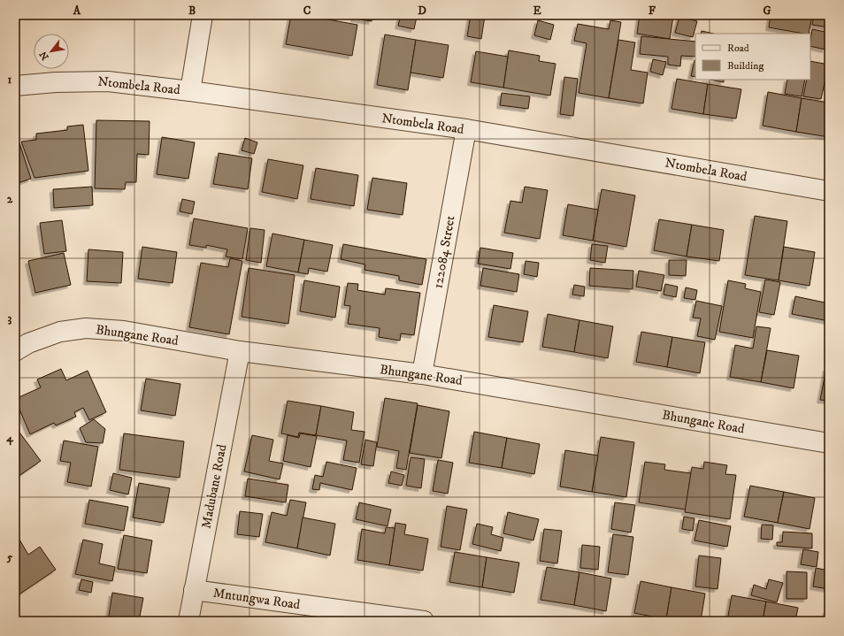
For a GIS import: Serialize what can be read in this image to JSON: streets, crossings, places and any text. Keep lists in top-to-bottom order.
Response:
{
  "streets": {
    "street": [
      "Ntombela Road",
      "122084 Street",
      "Bhungane Road",
      "Madubane Road",
      "Mntungwa Road"
    ]
  },
  "crossings": [
    ["Ntombela Road", "122084 Street"],
    ["122084 Street", "Bhungane Road"],
    ["Bhungane Road", "Madubane Road"],
    ["Madubane Road", "Mntungwa Road"]
  ],
  "legend": ["Road", "Building"],
  "north": "bottom left",
  "grid": {
    "columns": [
      "A",
      "B",
      "C",
      "D",
      "E",
      "F",
      "G"
    ],
    "rows": [
      "1",
      "2",
      "3",
      "4",
      "5"
    ]
  }
}
